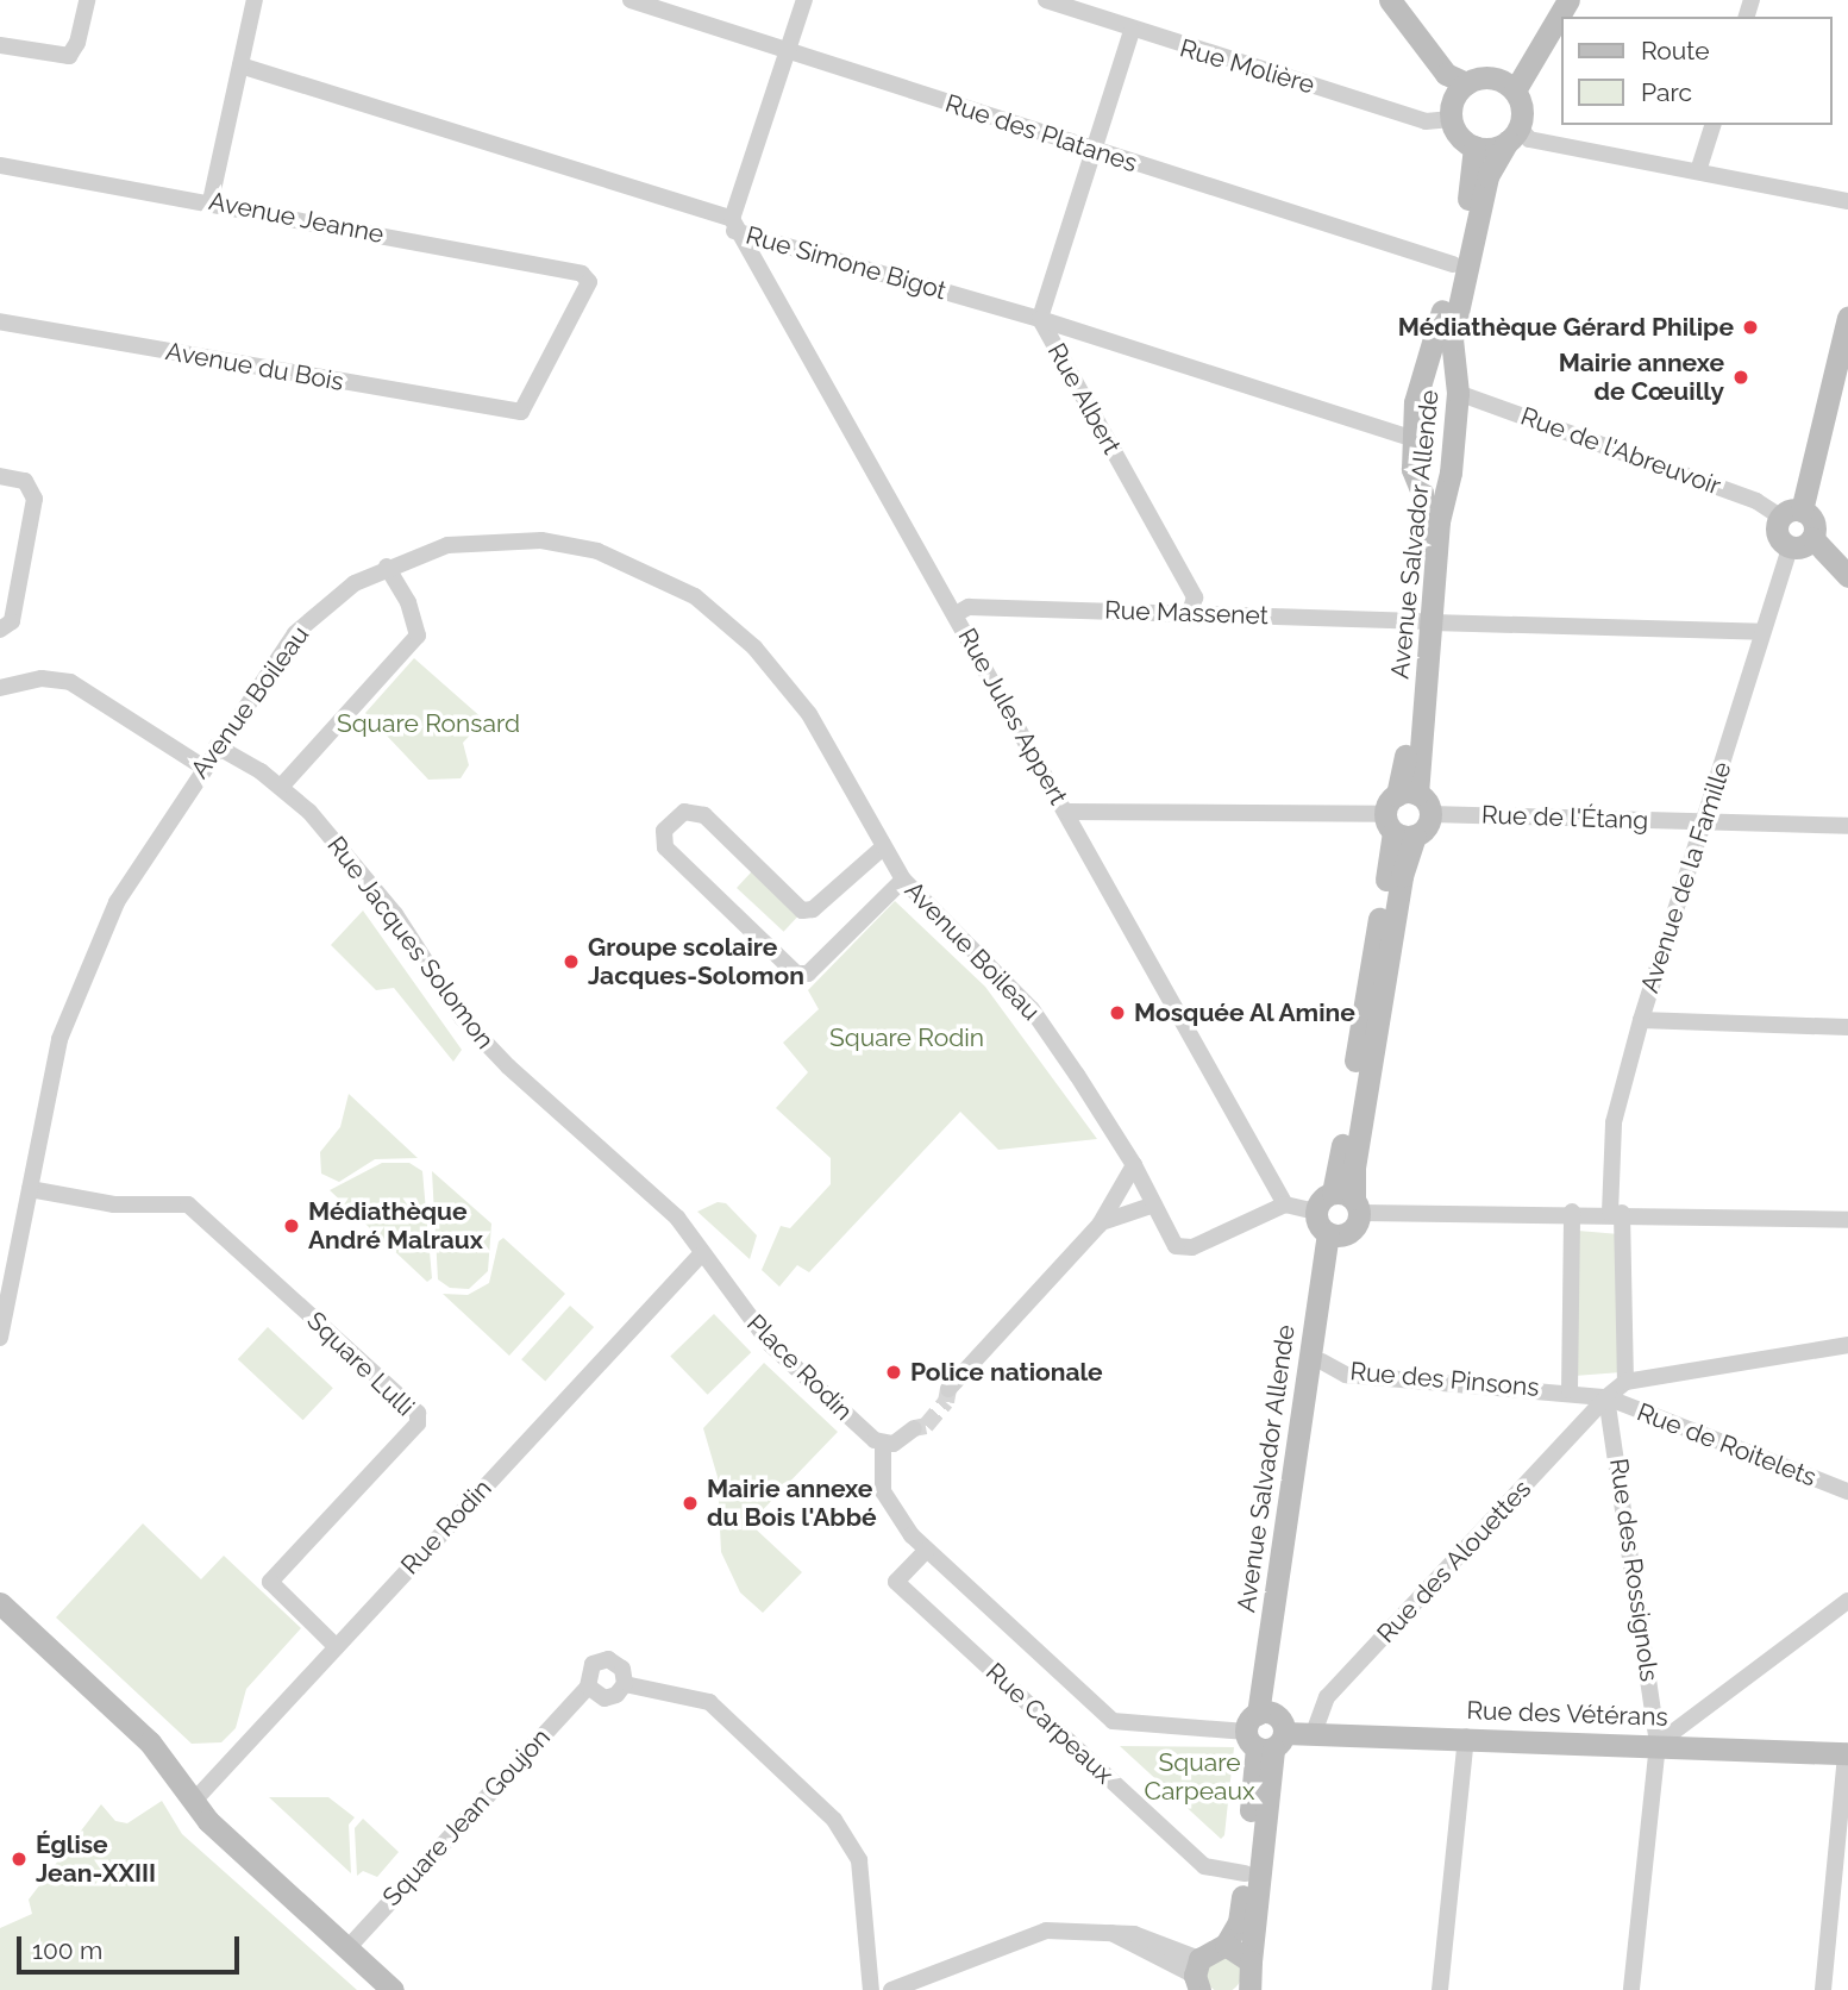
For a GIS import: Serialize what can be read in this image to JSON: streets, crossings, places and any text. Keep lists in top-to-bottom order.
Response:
{
  "streets": {
    "main road": ["Avenue Salvador Allende", "Rue des Vétérans"],
    "street": [
      "Rue Molière",
      "Rue des Platanes",
      "Avenue Jeanne",
      "Rue Simone Bigot",
      "Avenue du Bois",
      "Rue Albert",
      "Rue de l'Abreuvoir",
      "Rue Massenet",
      "Avenue Boileau",
      "Rue Jules Appert",
      "Rue de l'Étang",
      "Avenue de la Famille",
      "Rue Jacques Solomon",
      "Square Lulli",
      "Place Rodin",
      "Rue des Pinsons",
      "Rue de Roitelets",
      "Rue Rodin",
      "Rue des Alouettes",
      "Rue des Rossignols",
      "Rue Carpeaux",
      "Square Jean Goujon"
    ]
  },
  "crossings": [
    ["Rue Molière", "Rue Albert"],
    ["Rue Molière", "Avenue Salvador Allende"],
    ["Rue des Platanes", "Rue Albert"],
    ["Rue des Platanes", "Avenue Salvador Allende"],
    ["Avenue Jeanne", "Avenue du Bois"],
    ["Rue Simone Bigot", "Rue Albert"],
    ["Rue Simone Bigot", "Avenue Salvador Allende"],
    ["Rue Simone Bigot", "Rue Jules Appert"],
    ["Rue Albert", "Rue Massenet"],
    ["Rue de l'Abreuvoir", "Avenue Salvador Allende"],
    ["Avenue Salvador Allende", "Rue Massenet"],
    ["Avenue Salvador Allende", "Rue de l'Étang"],
    ["Avenue Salvador Allende", "Rue des Pinsons"],
    ["Avenue Salvador Allende", "Rue des Vétérans"],
    ["Avenue Salvador Allende", "Rue Carpeaux"],
    ["Rue Massenet", "Rue Jules Appert"],
    ["Rue Massenet", "Avenue de la Famille"],
    ["Avenue Boileau", "Rue Jules Appert"],
    ["Avenue Boileau", "Rue Jacques Solomon"],
    ["Avenue Boileau", "Square Lulli"],
    ["Rue de l'Étang", "Avenue de la Famille"],
    ["Avenue de la Famille", "Rue des Alouettes"],
    ["Rue Jacques Solomon", "Place Rodin"],
    ["Rue Jacques Solomon", "Rue Rodin"],
    ["Square Lulli", "Rue Rodin"],
    ["Place Rodin", "Rue Rodin"],
    ["Place Rodin", "Rue Carpeaux"],
    ["Rue des Pinsons", "Rue de Roitelets"],
    ["Rue des Pinsons", "Rue des Alouettes"],
    ["Rue des Pinsons", "Rue des Rossignols"],
    ["Rue de Roitelets", "Rue des Alouettes"],
    ["Rue de Roitelets", "Rue des Rossignols"],
    ["Rue des Alouettes", "Rue des Rossignols"],
    ["Rue des Alouettes", "Rue des Vétérans"],
    ["Rue des Rossignols", "Rue des Vétérans"],
    ["Rue des Vétérans", "Rue Carpeaux"]
  ],
  "parks": ["Square Ronsard", "Square Rodin", "Square Carpeaux"],
  "places": [
    "Médiathèque Gérard Philipe",
    "Mairie annexe de Cœuilly",
    "Groupe scolaire Jacques-Solomon",
    "Mosquée Al Amine",
    "Médiathèque André Malraux",
    "Police nationale",
    "Mairie annexe du Bois l'Abbé",
    "Église Jean-XXIII"
  ],
  "legend": ["Route", "Parc"],
  "scale_bar": "100 m"
}
